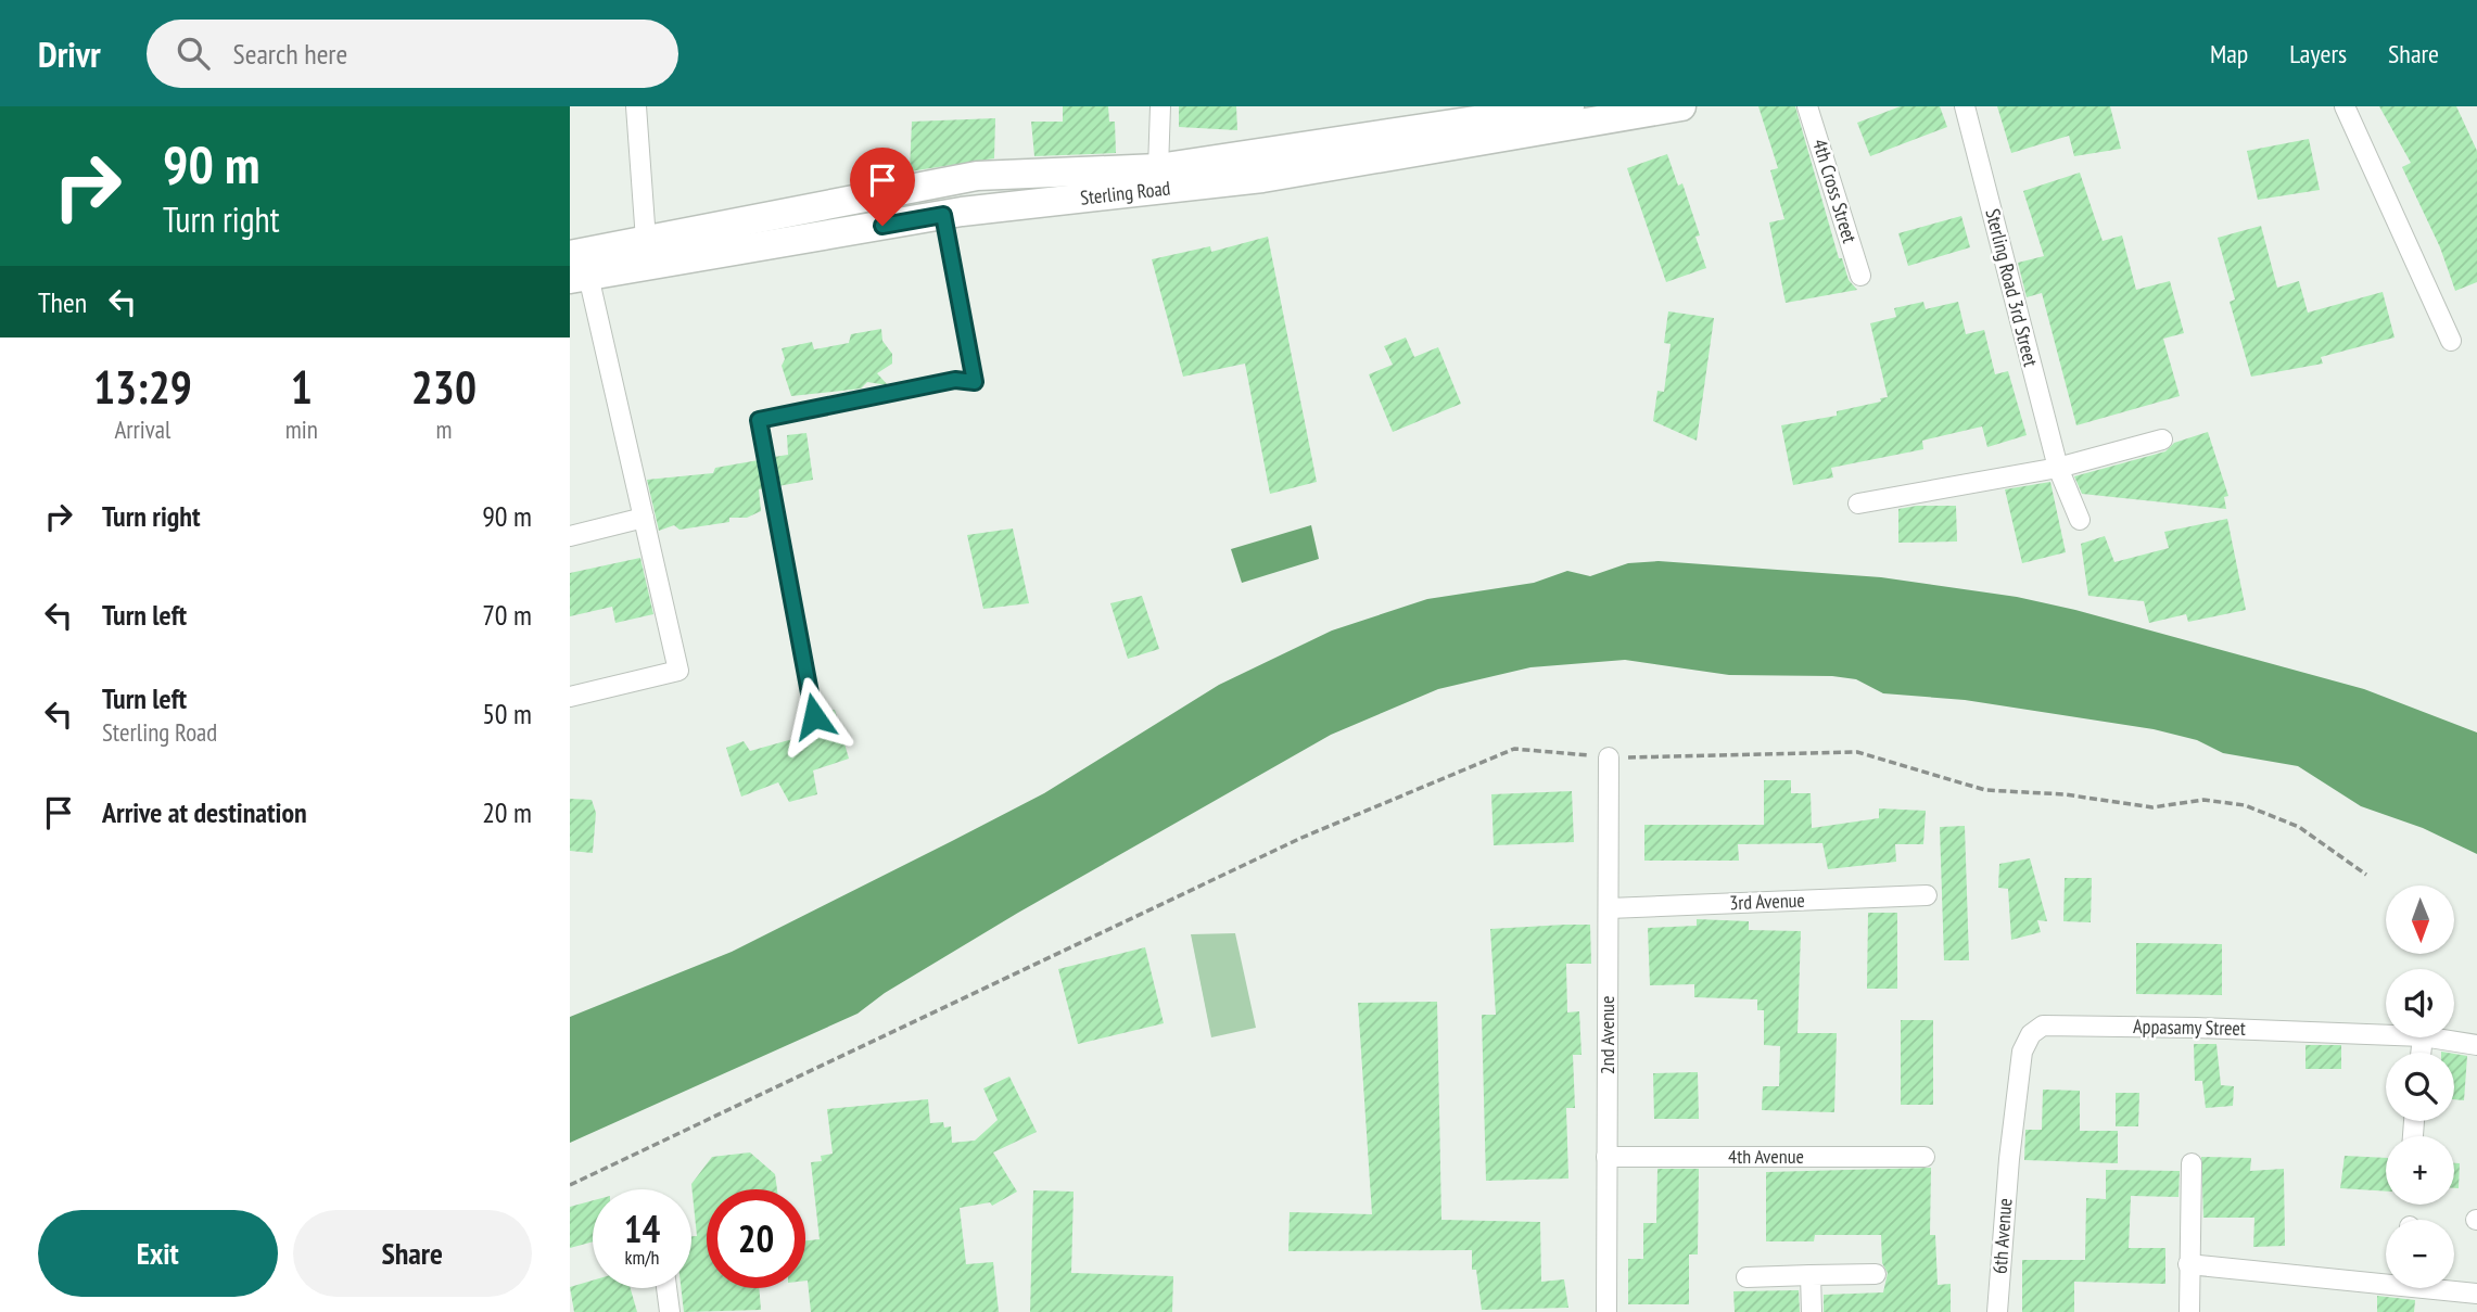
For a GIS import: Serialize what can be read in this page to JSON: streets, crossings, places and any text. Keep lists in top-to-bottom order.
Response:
{
  "streets": {
    "main road": ["Sterling Road"],
    "street": [
      "4th Cross Street",
      "Sterling Road 3rd Street",
      "3rd Avenue",
      "Appasamy Street",
      "2nd Avenue",
      "4th Avenue",
      "6th Avenue"
    ]
  },
  "crossings": [
    ["3rd Avenue", "2nd Avenue"],
    ["Appasamy Street", "6th Avenue"],
    ["2nd Avenue", "4th Avenue"]
  ],
  "north": "bottom",
  "page": {
    "header": "Drivr",
    "search": "Search here",
    "nav": ["Map", "Layers", "Share"],
    "turn": ["90 m", "Turn right"],
    "then": "Then",
    "eta": [
      "13:29",
      "Arrival",
      "1",
      "min",
      "230",
      "m"
    ],
    "list": [
      {
        "name": "Turn right",
        "value": "90 m"
      },
      {
        "name": "Turn left",
        "value": "70 m"
      },
      {
        "name": "Turn left",
        "note": "Sterling Road",
        "value": "50 m"
      },
      {
        "name": "Arrive at destination",
        "value": "20 m"
      }
    ],
    "map_buttons": ["+", "−"],
    "speed": "14 km/h",
    "limit": "20",
    "buttons": ["Exit", "Share"]
  }
}
